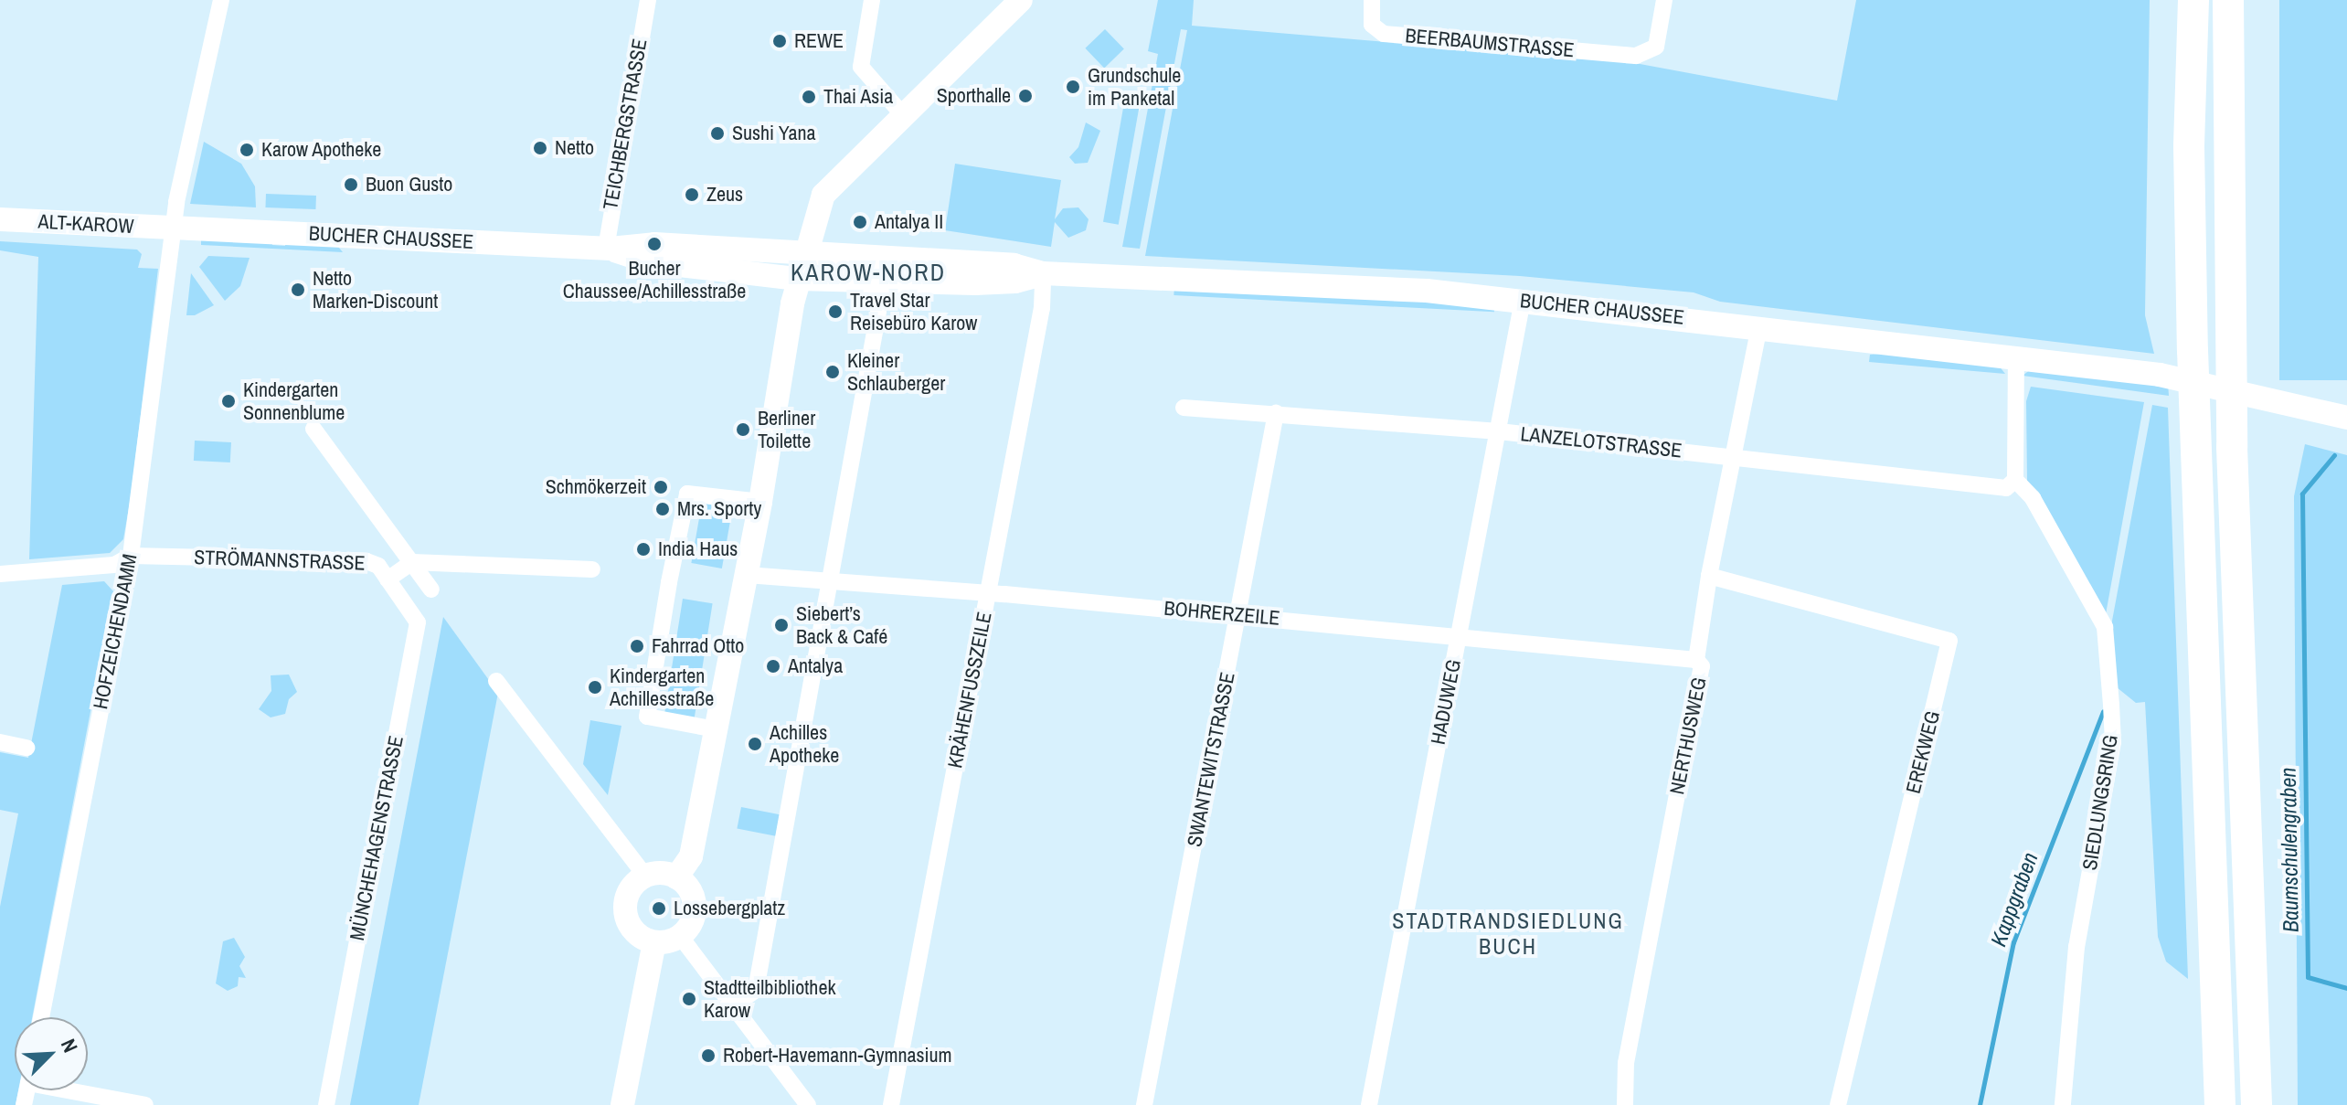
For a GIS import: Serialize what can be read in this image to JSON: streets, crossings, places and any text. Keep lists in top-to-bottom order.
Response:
{
  "streets": {
    "main road": ["ALT-KAROW", "BUCHER CHAUSSEE"],
    "street": [
      "BEERBAUMSTRASSE",
      "TEICHBERGSTRASSE",
      "LANZELOTSTRASSE",
      "STRÖMANNSTRASSE",
      "BOHRERZEILE",
      "HOFZEICHENDAMM",
      "KRÄHENFUSSZEILE",
      "HADUWEG",
      "NERTHUSWEG",
      "EREKWEG",
      "SWANTEWITSTRASSE",
      "SIEDLUNGSRING",
      "MÜNCHEHAGENSTRASSE"
    ]
  },
  "crossings": [
    ["TEICHBERGSTRASSE", "BUCHER CHAUSSEE"],
    ["ALT-KAROW", "BUCHER CHAUSSEE"],
    ["ALT-KAROW", "HOFZEICHENDAMM"],
    ["BUCHER CHAUSSEE", "HOFZEICHENDAMM"],
    ["BUCHER CHAUSSEE", "KRÄHENFUSSZEILE"],
    ["BUCHER CHAUSSEE", "HADUWEG"],
    ["BUCHER CHAUSSEE", "NERTHUSWEG"],
    ["LANZELOTSTRASSE", "HADUWEG"],
    ["LANZELOTSTRASSE", "NERTHUSWEG"],
    ["LANZELOTSTRASSE", "SWANTEWITSTRASSE"],
    ["LANZELOTSTRASSE", "SIEDLUNGSRING"],
    ["STRÖMANNSTRASSE", "HOFZEICHENDAMM"],
    ["STRÖMANNSTRASSE", "MÜNCHEHAGENSTRASSE"],
    ["BOHRERZEILE", "KRÄHENFUSSZEILE"],
    ["BOHRERZEILE", "HADUWEG"],
    ["BOHRERZEILE", "NERTHUSWEG"],
    ["BOHRERZEILE", "SWANTEWITSTRASSE"],
    ["NERTHUSWEG", "EREKWEG"]
  ],
  "districts": ["KAROW-NORD", "STADTRANDSIEDLUNG BUCH"],
  "water": ["Baumschulengraben", "Kappgraben"],
  "places": [
    "REWE",
    "Grundschule im Panketal",
    "Sporthalle",
    "Thai Asia",
    "Sushi Yana",
    "Netto",
    "Karow Apotheke",
    "Buon Gusto",
    "Zeus",
    "Antalya II",
    "Bucher Chaussee/Achillesstraße",
    "Netto Marken-Discount",
    "Travel Star Reisebüro Karow",
    "Kleiner Schlauberger",
    "Kindergarten Sonnenblume",
    "Berliner Toilette",
    "Schmökerzeit",
    "Mrs. Sporty",
    "India Haus",
    "Siebert’s Back & Café",
    "Fahrrad Otto",
    "Antalya",
    "Kindergarten Achillesstraße",
    "Achilles Apotheke",
    "Lossebergplatz",
    "Stadtteilbibliothek Karow",
    "Robert-Havemann-Gymnasium"
  ],
  "north": "top right"
}
